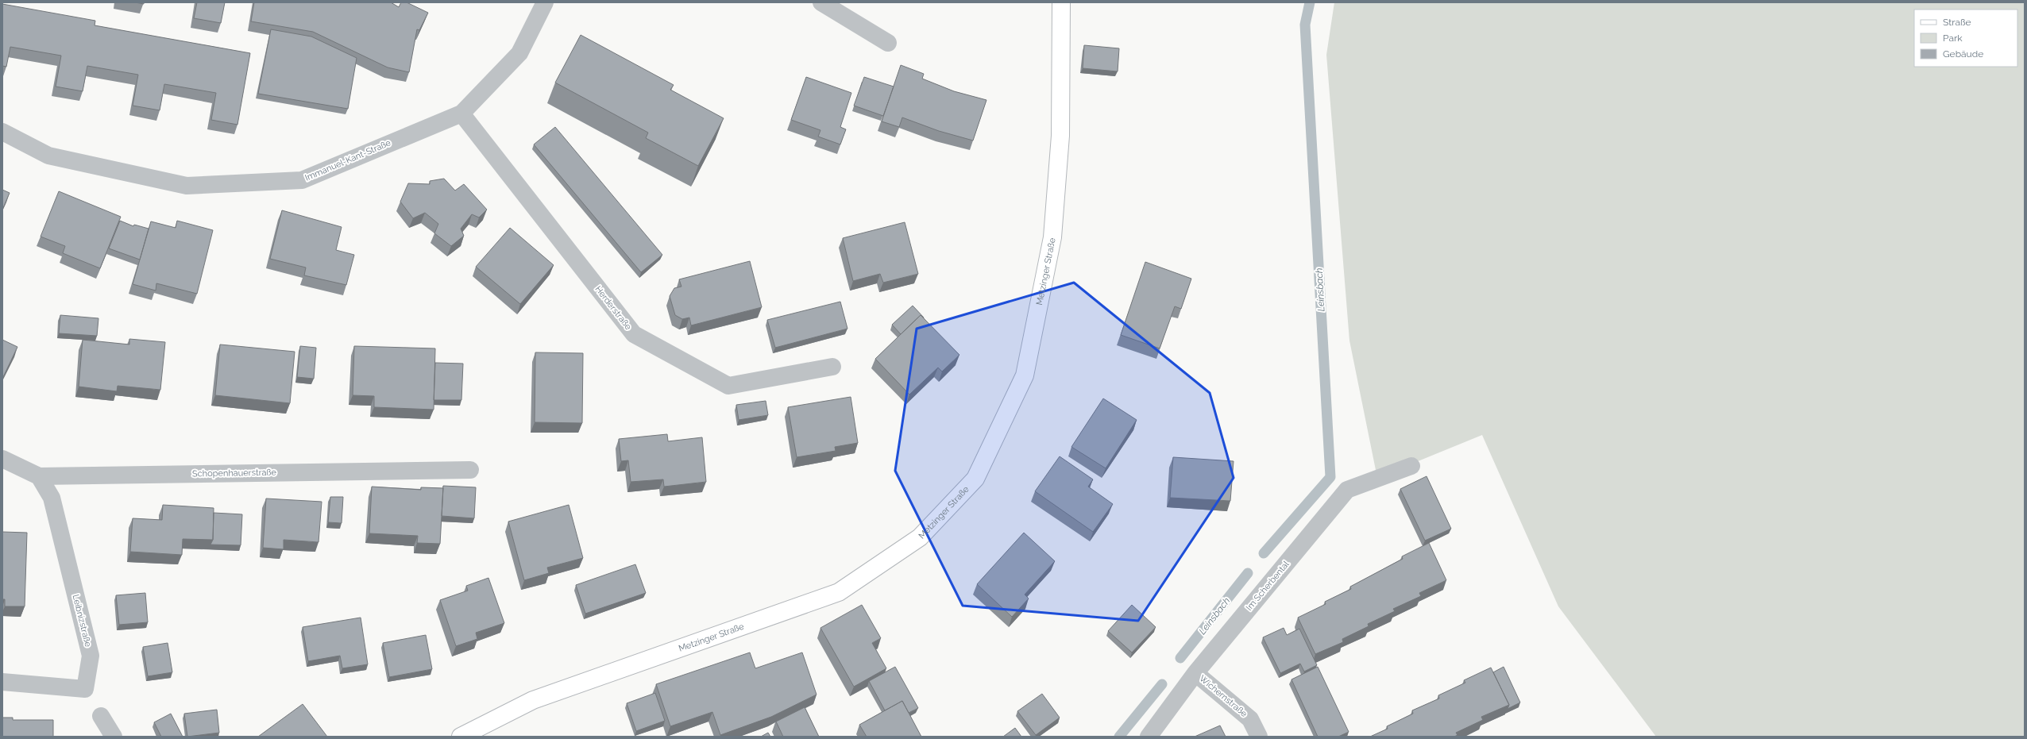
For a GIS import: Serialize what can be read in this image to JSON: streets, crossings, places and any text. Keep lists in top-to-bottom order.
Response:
{
  "streets": {
    "main road": ["Metzinger Straße"],
    "street": [
      "Immanuel-Kant-Straße",
      "Herderstraße",
      "Schopenhauerstraße",
      "Im Scherbental",
      "Leibnizstraße",
      "Wichernstraße"
    ]
  },
  "crossings": [
    ["Immanuel-Kant-Straße", "Herderstraße"],
    ["Schopenhauerstraße", "Leibnizstraße"],
    ["Im Scherbental", "Wichernstraße"]
  ],
  "water": ["Leinsbach"],
  "legend": ["Straße", "Park", "Gebäude"]
}
